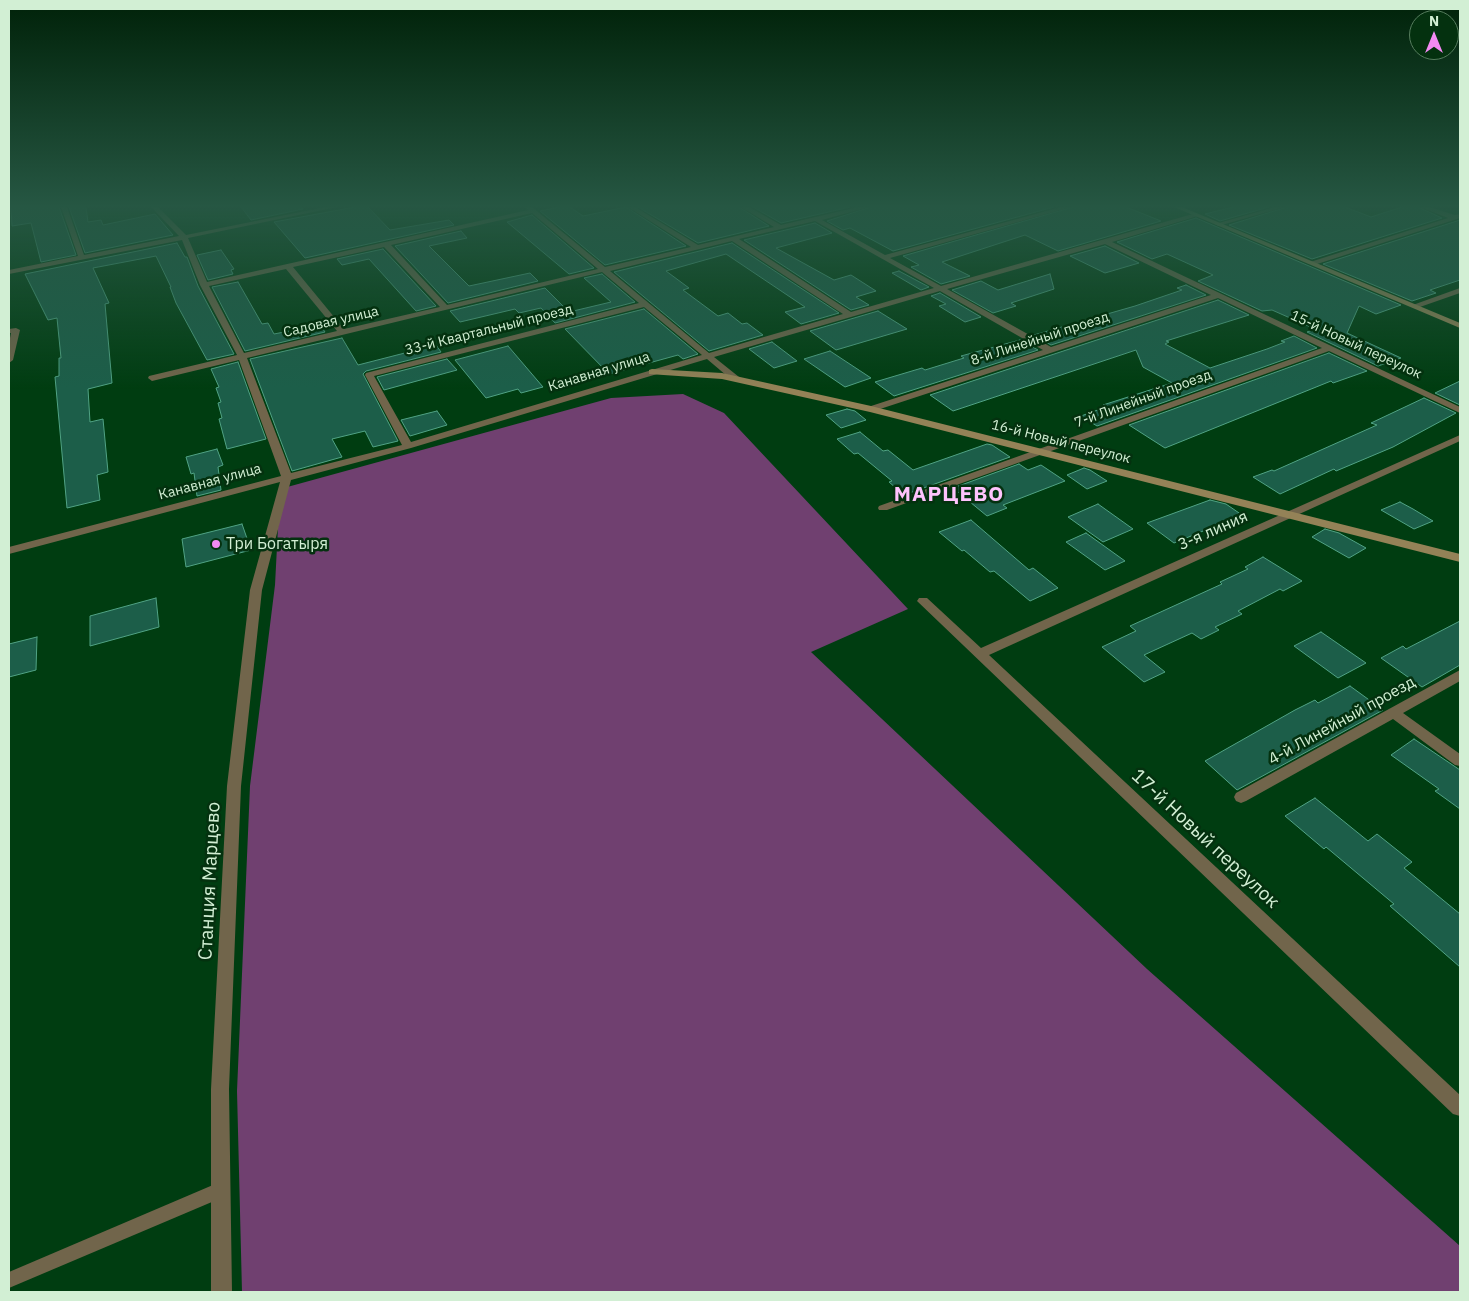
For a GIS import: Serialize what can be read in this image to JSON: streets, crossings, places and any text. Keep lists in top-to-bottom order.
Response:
{
  "streets": {
    "street": [
      "Садовая улица",
      "33-й Квартальный проезд",
      "8-й Линейный проезд",
      "15-й Новый переулок",
      "Канавная улица",
      "7-й Линейный проезд",
      "16-й Новый переулок",
      "3-я линия",
      "4-й Линейный проезд",
      "17-й Новый переулок",
      "Станция Марцево"
    ]
  },
  "crossings": [
    ["33-й Квартальный проезд", "Канавная улица"],
    ["8-й Линейный проезд", "15-й Новый переулок"],
    ["8-й Линейный проезд", "16-й Новый переулок"],
    ["15-й Новый переулок", "7-й Линейный проезд"],
    ["Канавная улица", "16-й Новый переулок"],
    ["Канавная улица", "Станция Марцево"],
    ["7-й Линейный проезд", "16-й Новый переулок"],
    ["16-й Новый переулок", "3-я линия"],
    ["3-я линия", "17-й Новый переулок"]
  ],
  "districts": ["МАРЦЕВО"],
  "places": ["Три Богатыря"],
  "north": "top"
}
